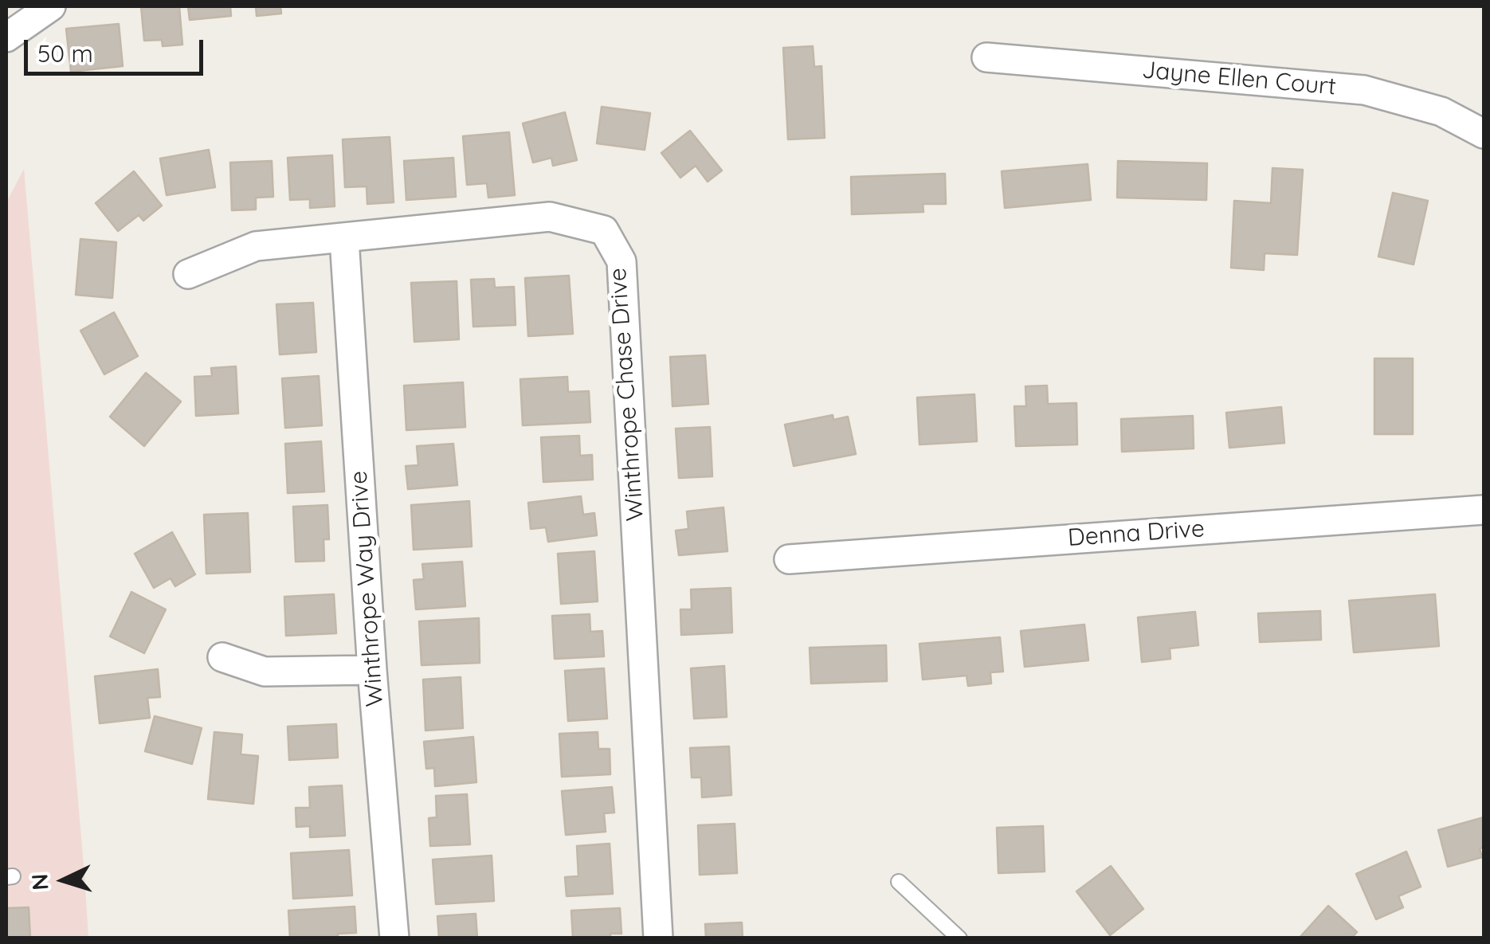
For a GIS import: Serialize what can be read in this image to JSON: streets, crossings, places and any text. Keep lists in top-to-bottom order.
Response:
{
  "streets": {
    "street": [
      "Jayne Ellen Court",
      "Winthrope Chase Drive",
      "Denna Drive",
      "Winthrope Way Drive"
    ]
  },
  "crossings": [
    ["Winthrope Chase Drive", "Winthrope Way Drive"]
  ],
  "scale_bar": "50 m",
  "north": "left"
}
